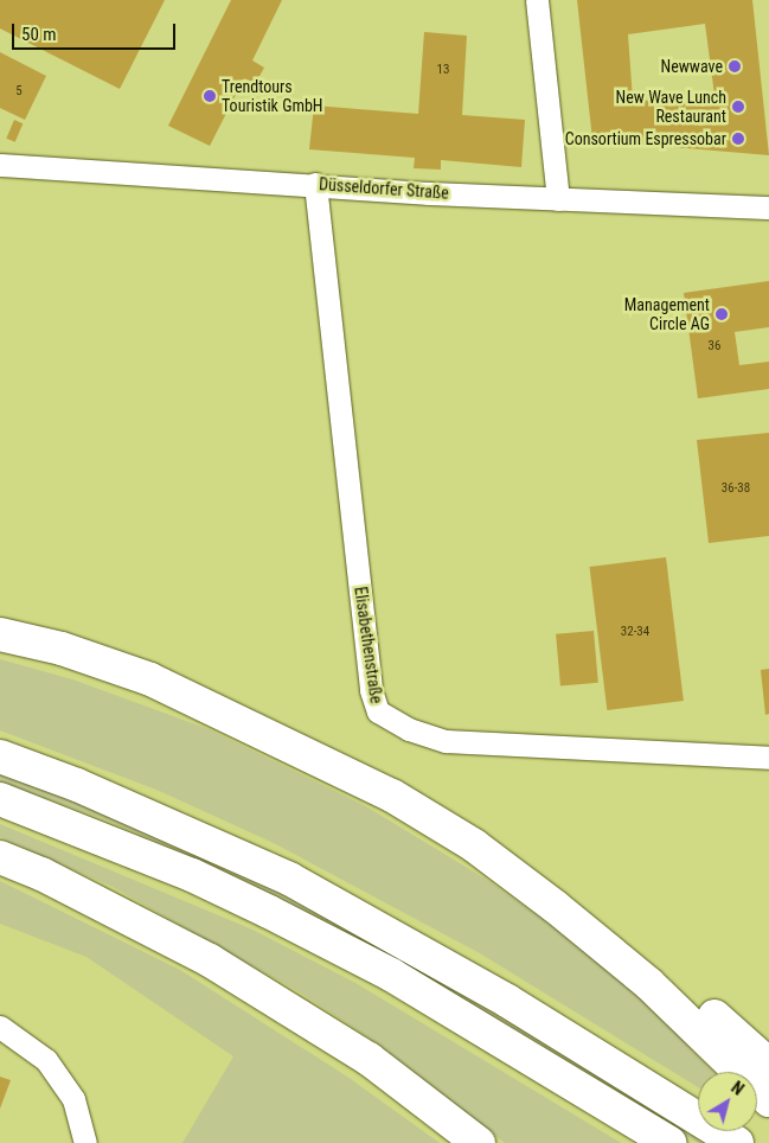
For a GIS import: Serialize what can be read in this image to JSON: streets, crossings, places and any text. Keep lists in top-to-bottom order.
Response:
{
  "streets": {
    "street": ["Düsseldorfer Straße", "Elisabethenstraße"]
  },
  "crossings": [
    ["Düsseldorfer Straße", "Elisabethenstraße"]
  ],
  "places": [
    "Newwave",
    "Trendtours Touristik GmbH",
    "New Wave Lunch Restaurant",
    "Consortium Espressobar",
    "Management Circle AG"
  ],
  "house_numbers": [
    "13",
    "5",
    "36",
    "36-38",
    "32-34"
  ],
  "scale_bar": "50 m",
  "north": "top right"
}
